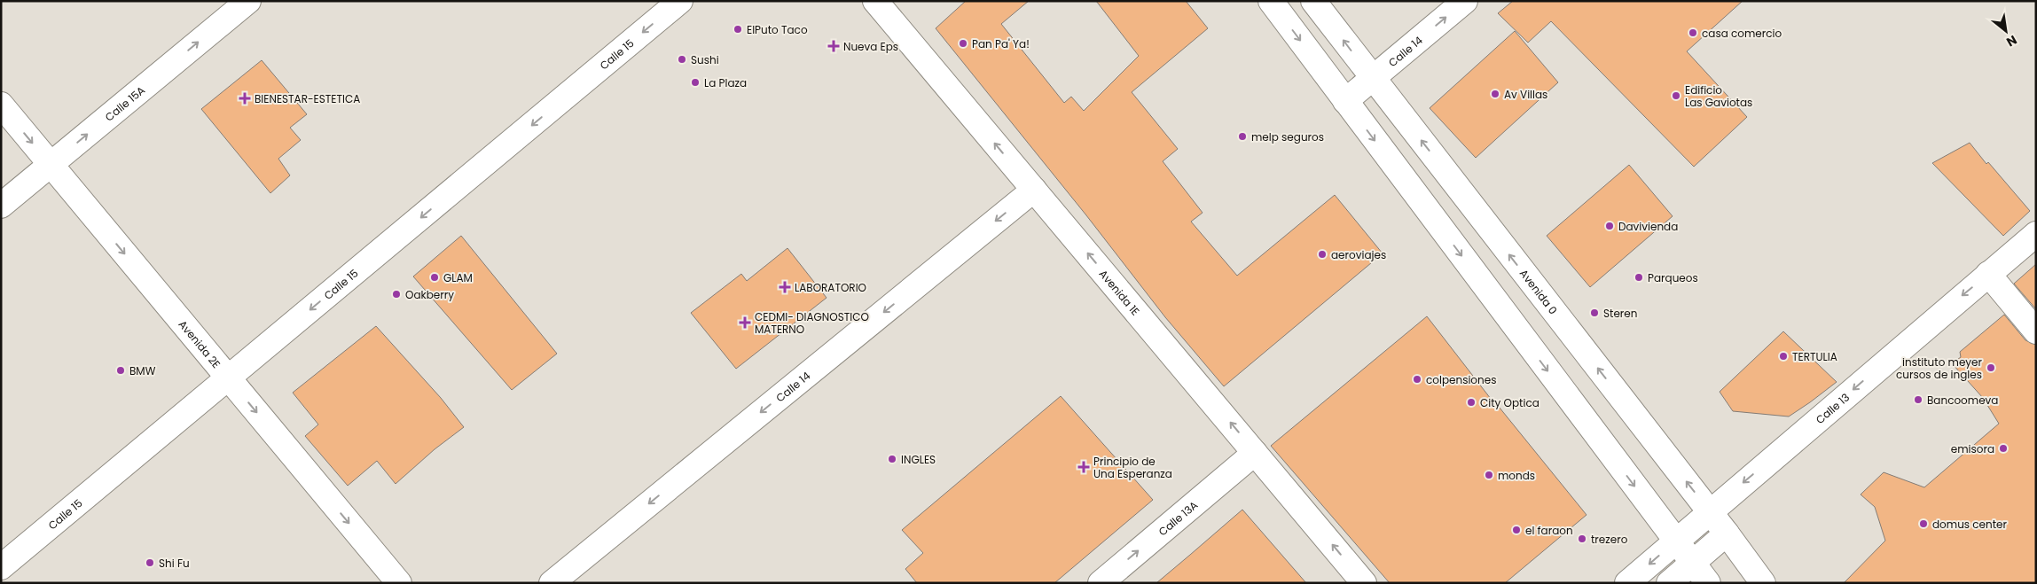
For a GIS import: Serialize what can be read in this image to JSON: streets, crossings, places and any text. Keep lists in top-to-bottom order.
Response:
{
  "streets": {
    "street": [
      "Calle 14",
      "Calle 15",
      "Calle 15A",
      "Avenida 1E",
      "Avenida 0",
      "Avenida 2E",
      "Calle 13",
      "Calle 13A"
    ]
  },
  "crossings": [
    ["Calle 14", "Avenida 1E"],
    ["Calle 14", "Avenida 0"],
    ["Calle 15", "Avenida 2E"],
    ["Calle 15A", "Avenida 2E"],
    ["Avenida 1E", "Calle 13A"],
    ["Avenida 0", "Calle 13"]
  ],
  "one_way": [
    "Calle 15",
    "Calle 15A",
    "Avenida 1E",
    "Avenida 2E",
    "Calle 13",
    "Calle 13A"
  ],
  "places": {
    "other": [
      "ElPuto Taco",
      "casa comercio",
      "Pan Pa' Ya!",
      "Sushi",
      "La Plaza",
      "Av Villas",
      "Edificio Las Gaviotas",
      "melp seguros",
      "Davivienda",
      "aeroviajes",
      "GLAM",
      "Parqueos",
      "Oakberry",
      "Steren",
      "TERTULIA",
      "instituto meyer cursos de ingles",
      "BMW",
      "colpensiones",
      "Bancoomeva",
      "City Optica",
      "emisora",
      "INGLES",
      "monds",
      "domus center",
      "el faraon",
      "trezero",
      "Shi Fu"
    ],
    "health": [
      "Nueva Eps",
      "BIENESTAR-ESTETICA",
      "LABORATORIO",
      "CEDMI- DIAGNOSTICO MATERNO",
      "Principio de Una Esperanza"
    ]
  },
  "north": "bottom right"
}
